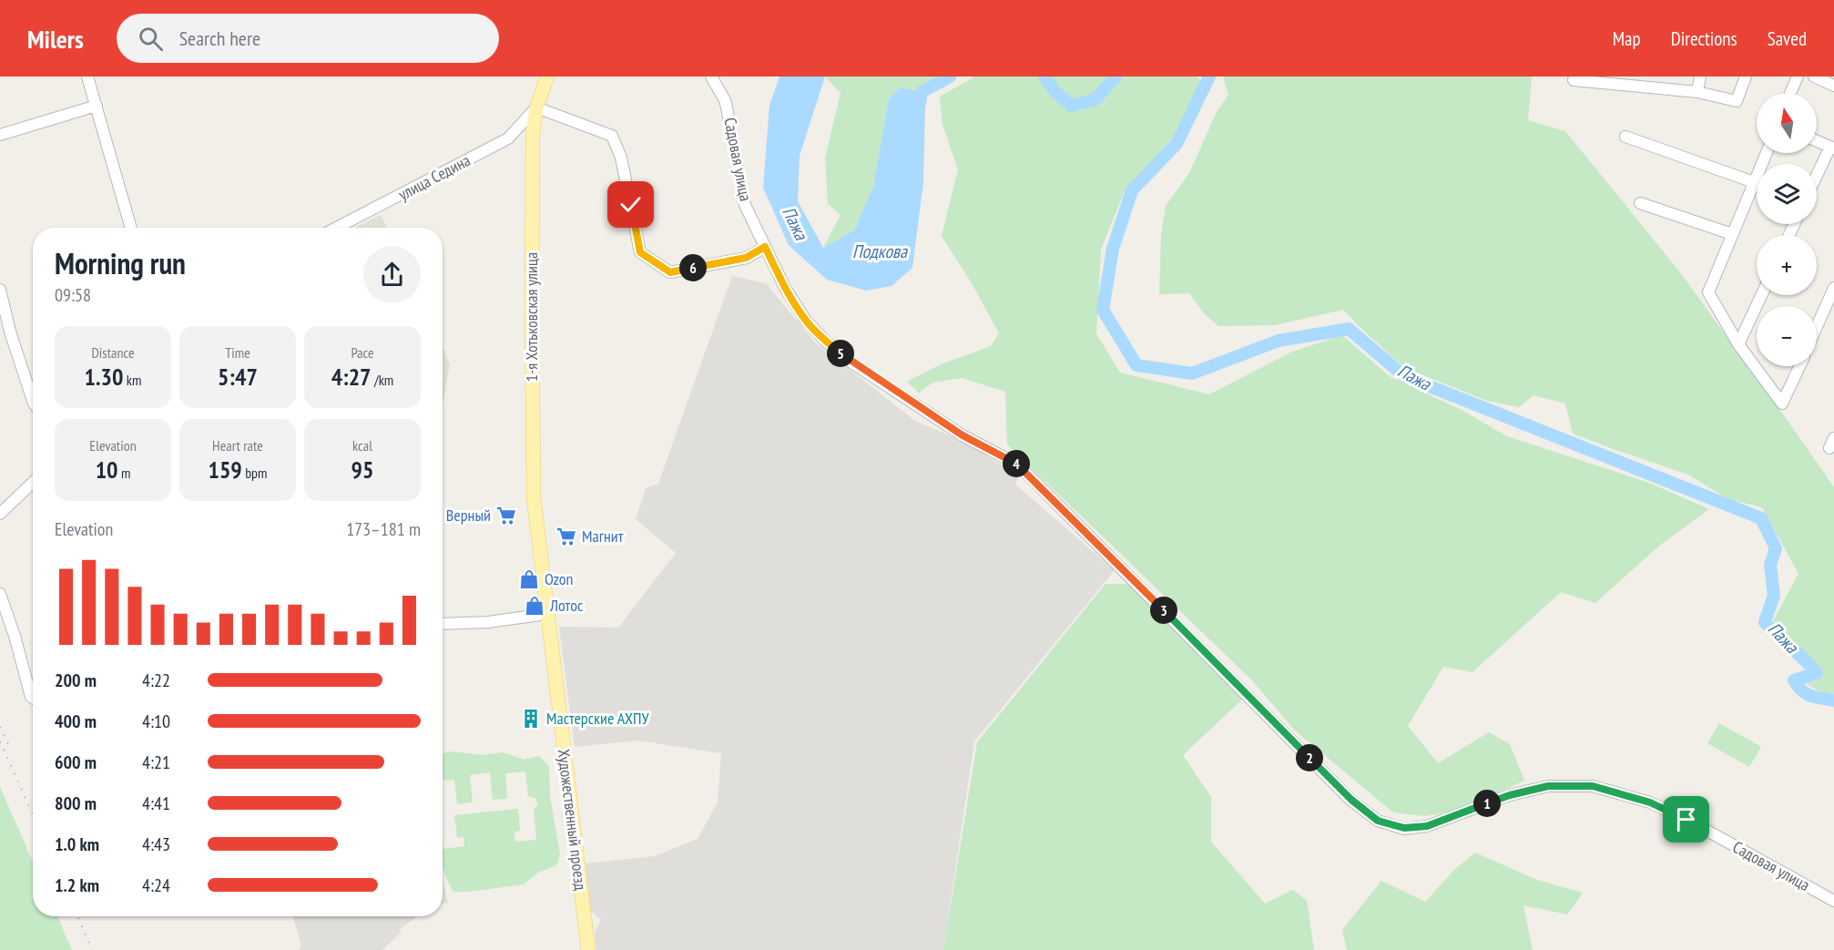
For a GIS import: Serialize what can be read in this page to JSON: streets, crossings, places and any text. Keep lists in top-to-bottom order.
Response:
{
  "streets": {
    "main road": ["1-я Хотьковская улица", "Художественный проезд"],
    "street": ["Садовая улица", "улица Седина"]
  },
  "crossings": [
    ["улица Седина", "1-я Хотьковская улица"],
    ["1-я Хотьковская улица", "Художественный проезд"]
  ],
  "water": ["Пажа", "Подкова"],
  "places": {
    "supermarket": ["Верный", "Магнит"],
    "shop": ["Ozon", "Лотос"],
    "building": ["Мастерские АХПУ"]
  },
  "north": "top",
  "page": {
    "header": "Milers",
    "search": "Search here",
    "nav": ["Map", "Directions", "Saved"],
    "map_buttons": ["+", "−"],
    "heading": ["Morning run", "09:58"],
    "pins": [
      "6",
      "5",
      "4",
      "3",
      "2",
      "1"
    ],
    "stats": [
      ["Distance", "1.30 km"],
      ["Time", "5:47"],
      ["Pace", "4:27 /km"],
      ["Elevation", "10 m"],
      ["Heart rate", "159 bpm"],
      ["kcal", "95"]
    ],
    "chart": ["Elevation", "173–181 m"],
    "list": [
      {
        "name": "200 m",
        "note": "4:22"
      },
      {
        "name": "400 m",
        "note": "4:10"
      },
      {
        "name": "600 m",
        "note": "4:21"
      },
      {
        "name": "800 m",
        "note": "4:41"
      },
      {
        "name": "1.0 km",
        "note": "4:43"
      },
      {
        "name": "1.2 km",
        "note": "4:24"
      }
    ]
  }
}
